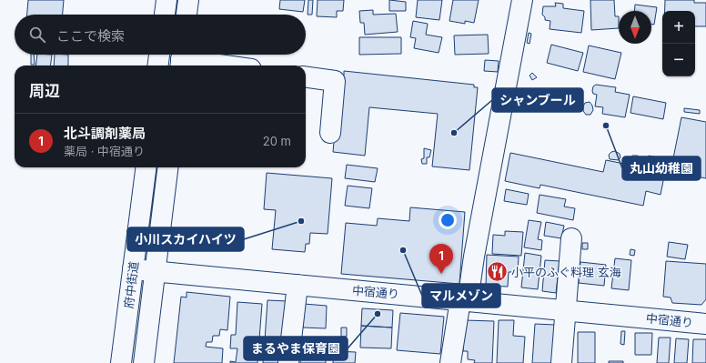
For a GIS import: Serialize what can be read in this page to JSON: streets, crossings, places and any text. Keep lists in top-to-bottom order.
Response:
{
  "streets": {
    "street": ["府中街道", "中宿通り"]
  },
  "crossings": [
    ["府中街道", "中宿通り"]
  ],
  "places": {
    "other": [
      "丸山幼稚園",
      "シャンブール",
      "小川スカイハイツ",
      "マルメゾン",
      "まるやま保育園"
    ],
    "restaurant": ["小平のふぐ料理 玄海"]
  },
  "north": "bottom",
  "page": {
    "map_buttons": ["+", "−"],
    "search": "ここで検索",
    "heading": "周辺",
    "list": [
      {
        "mark": "1",
        "name": "北斗調剤薬局",
        "note": "薬局 · 中宿通り",
        "value": "20 m"
      }
    ],
    "pins": "1"
  }
}
